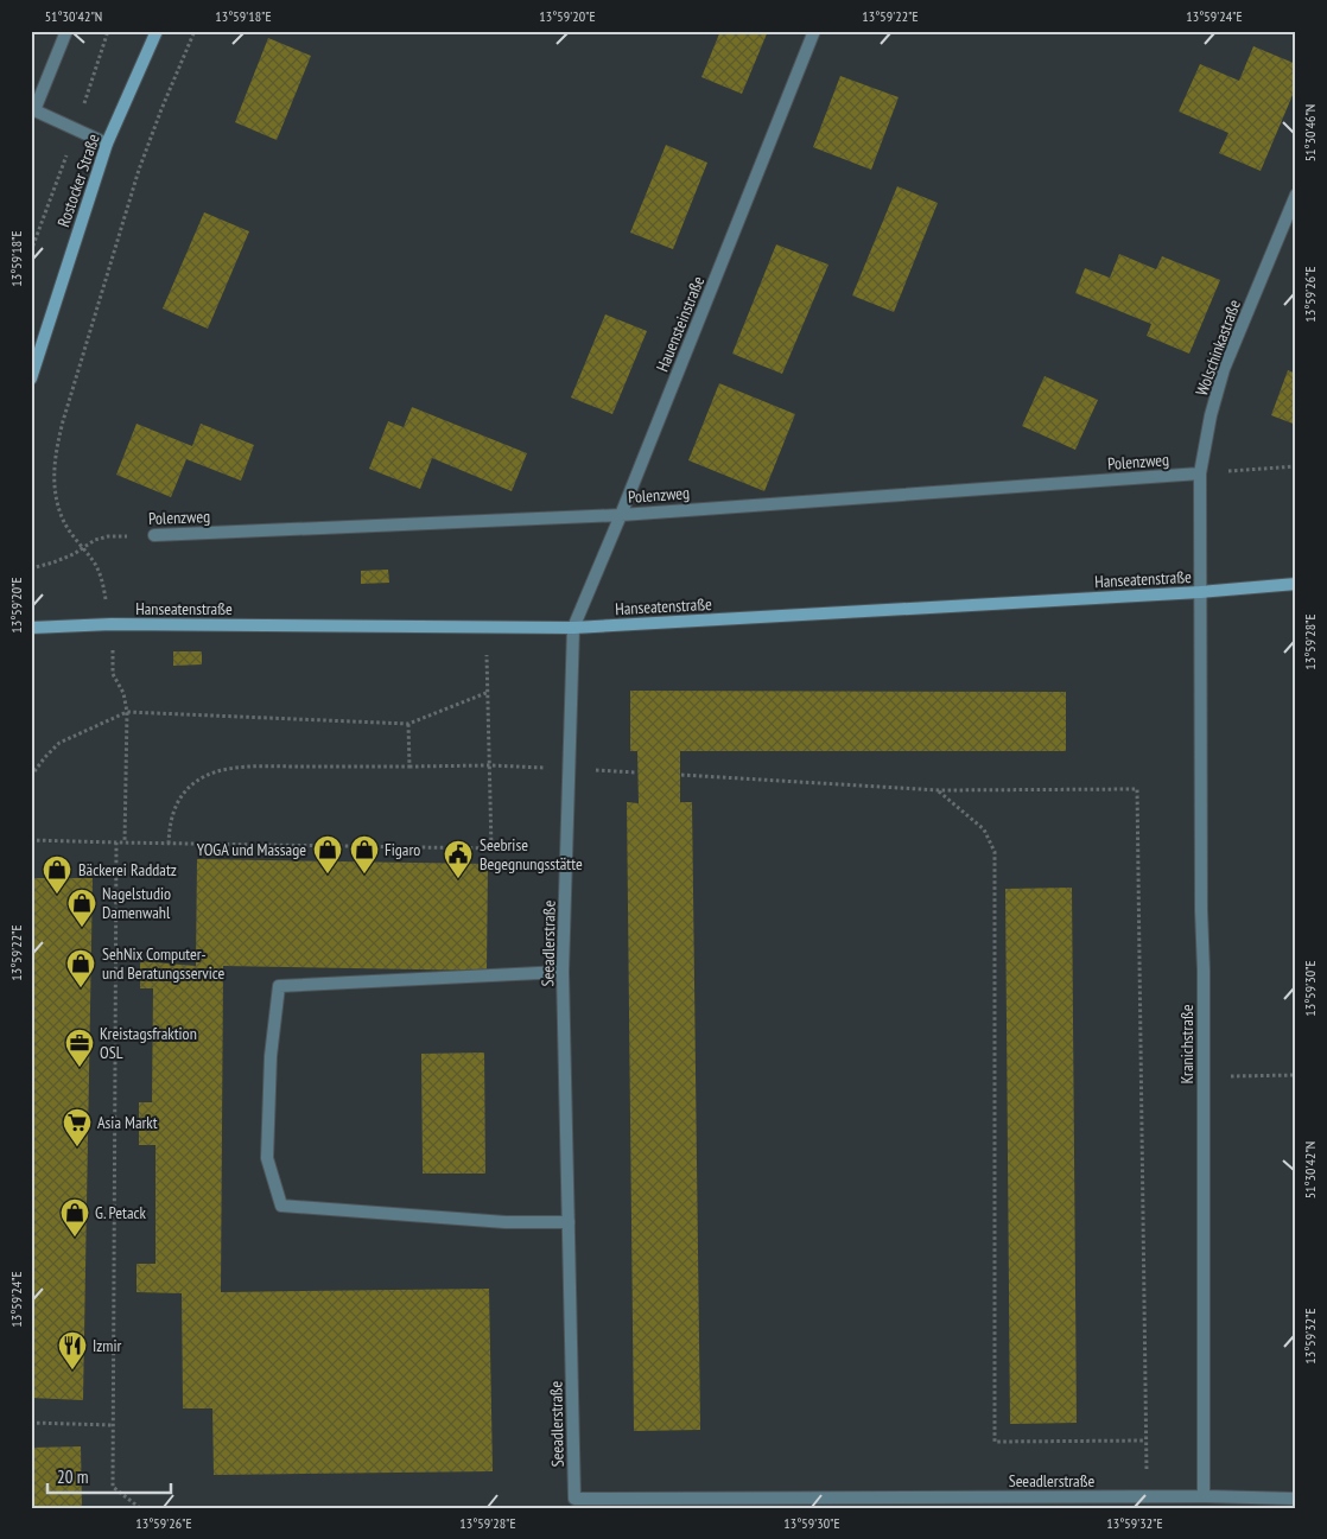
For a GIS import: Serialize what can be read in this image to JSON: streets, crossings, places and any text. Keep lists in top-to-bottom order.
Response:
{
  "streets": {
    "street": [
      "Rostocker Straße",
      "Hauensteinstraße",
      "Wolschinkastraße",
      "Polenzweg",
      "Hanseatenstraße",
      "Seeadlerstraße",
      "Kranichstraße"
    ]
  },
  "crossings": [
    ["Hauensteinstraße", "Polenzweg"],
    ["Hauensteinstraße", "Hanseatenstraße"],
    ["Hauensteinstraße", "Seeadlerstraße"],
    ["Wolschinkastraße", "Polenzweg"],
    ["Wolschinkastraße", "Hanseatenstraße"],
    ["Wolschinkastraße", "Kranichstraße"],
    ["Hanseatenstraße", "Seeadlerstraße"],
    ["Hanseatenstraße", "Kranichstraße"],
    ["Seeadlerstraße", "Kranichstraße"]
  ],
  "places": {
    "shop": [
      "YOGA und Massage",
      "Figaro",
      "Bäckerei Raddatz",
      "Nagelstudio Damenwahl",
      "SehNix Computer- und Beratungsservice",
      "G. Petack"
    ],
    "public building": ["Seebrise Begegnungsstätte"],
    "office": ["Kreistagsfraktion OSL"],
    "supermarket": ["Asia Markt"],
    "restaurant": ["Izmir"]
  },
  "scale_bar": "20 m",
  "coordinates": [
    "51°30'42\"N",
    "13°59'18\"E",
    "13°59'20\"E",
    "13°59'22\"E",
    "13°59'24\"E",
    "51°30'46\"N",
    "13°59'26\"E",
    "13°59'28\"E",
    "13°59'30\"E",
    "13°59'32\"E"
  ]
}
